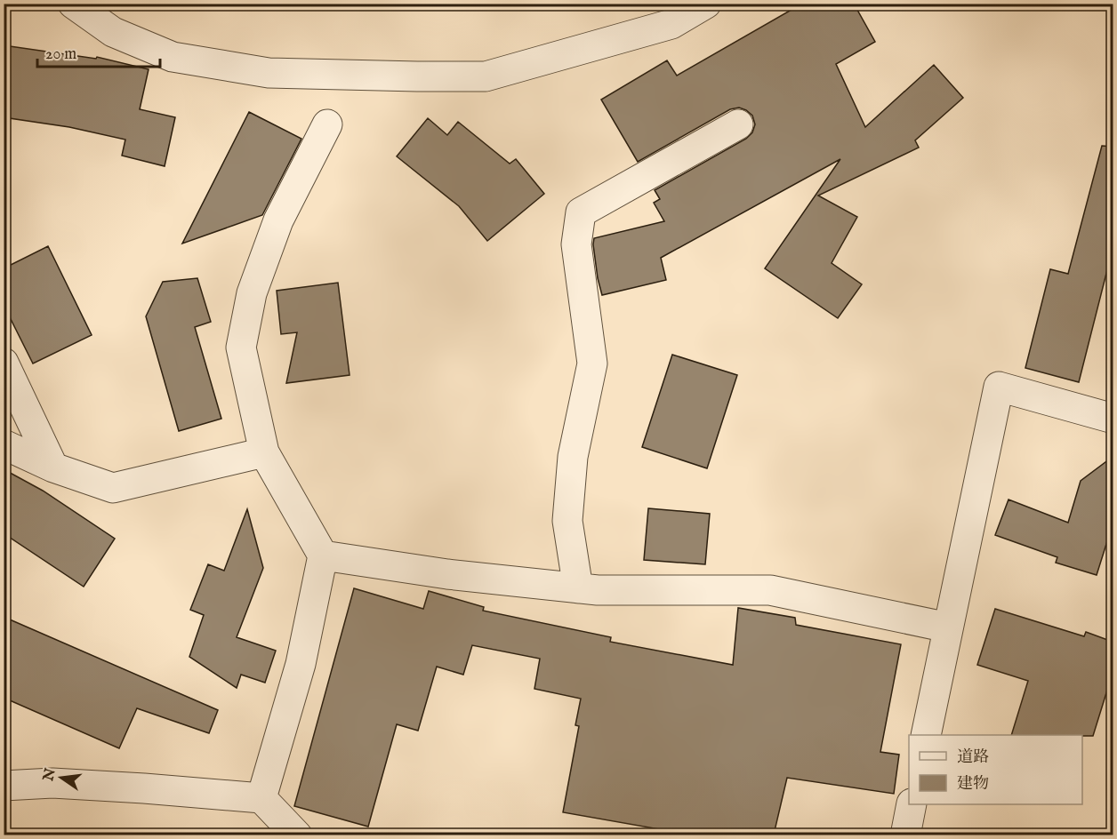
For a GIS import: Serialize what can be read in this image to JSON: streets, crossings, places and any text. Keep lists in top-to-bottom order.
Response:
{
  "legend": ["道路", "建物"],
  "scale_bar": "20 m",
  "north": "left"
}
